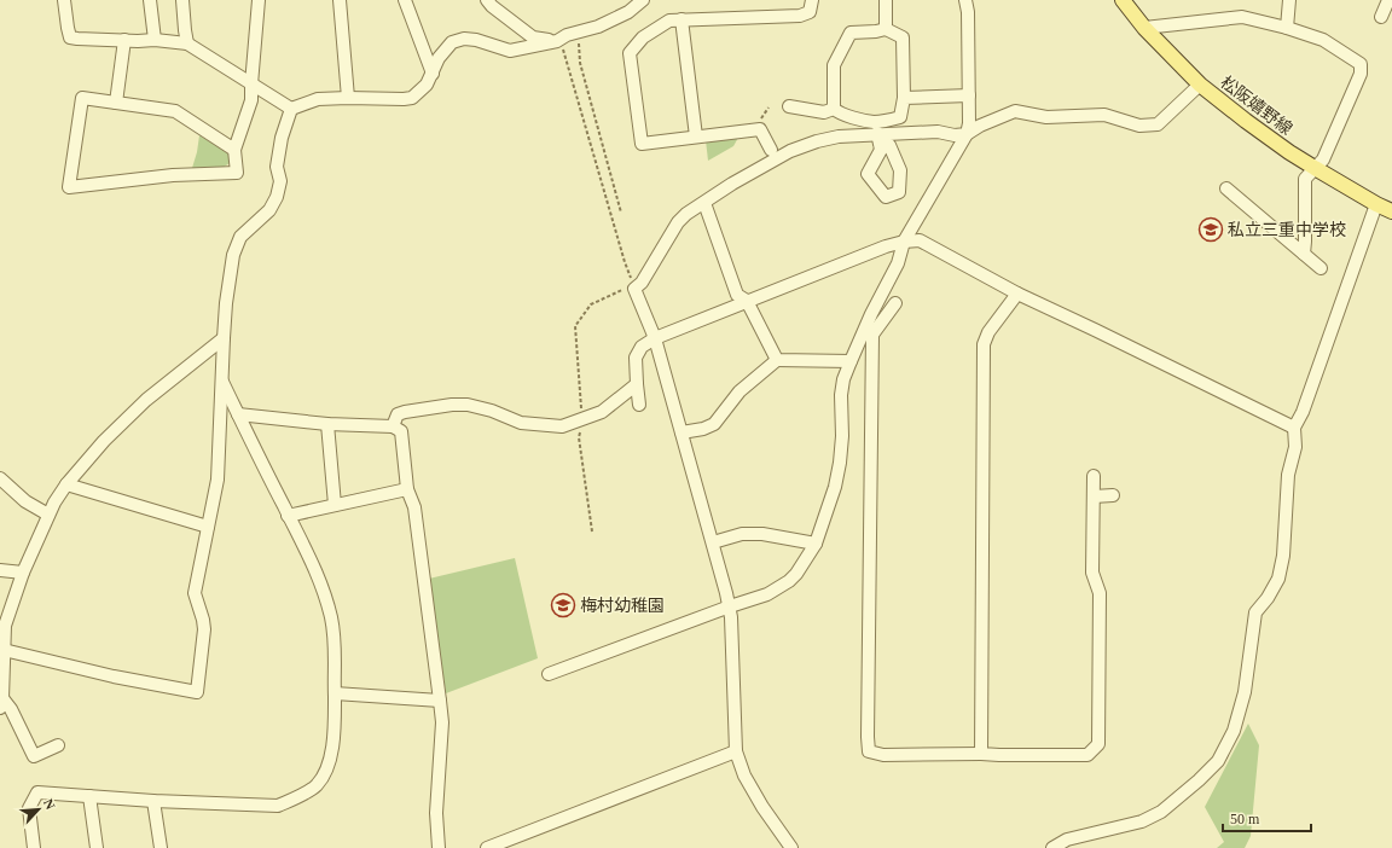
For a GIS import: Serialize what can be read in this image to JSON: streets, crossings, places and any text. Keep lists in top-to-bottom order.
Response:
{
  "streets": {
    "main road": ["松阪嬉野線"]
  },
  "places": {
    "school or university": ["私立三重中学校", "梅村幼稚園"]
  },
  "scale_bar": "50 m",
  "north": "top right"
}
